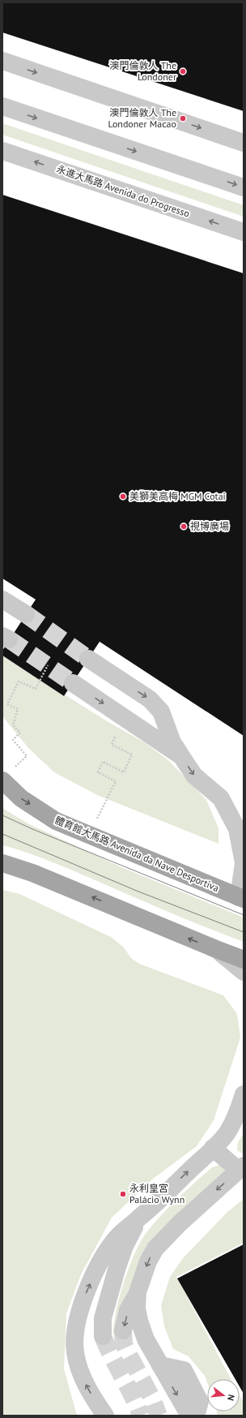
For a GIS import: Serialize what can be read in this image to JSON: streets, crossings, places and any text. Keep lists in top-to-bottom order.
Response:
{
  "streets": {
    "main road": ["體育館大馬路 Avenida da Nave Desportiva"],
    "street": ["永進大馬路 Avenida do Progresso"]
  },
  "places": [
    "澳門倫敦人 The Londoner",
    "澳門倫敦人 The Londoner Macao",
    "美獅美高梅 MGM Cotai",
    "視博廣場",
    "永利皇宮 Palácio Wynn"
  ],
  "north": "right"
}
